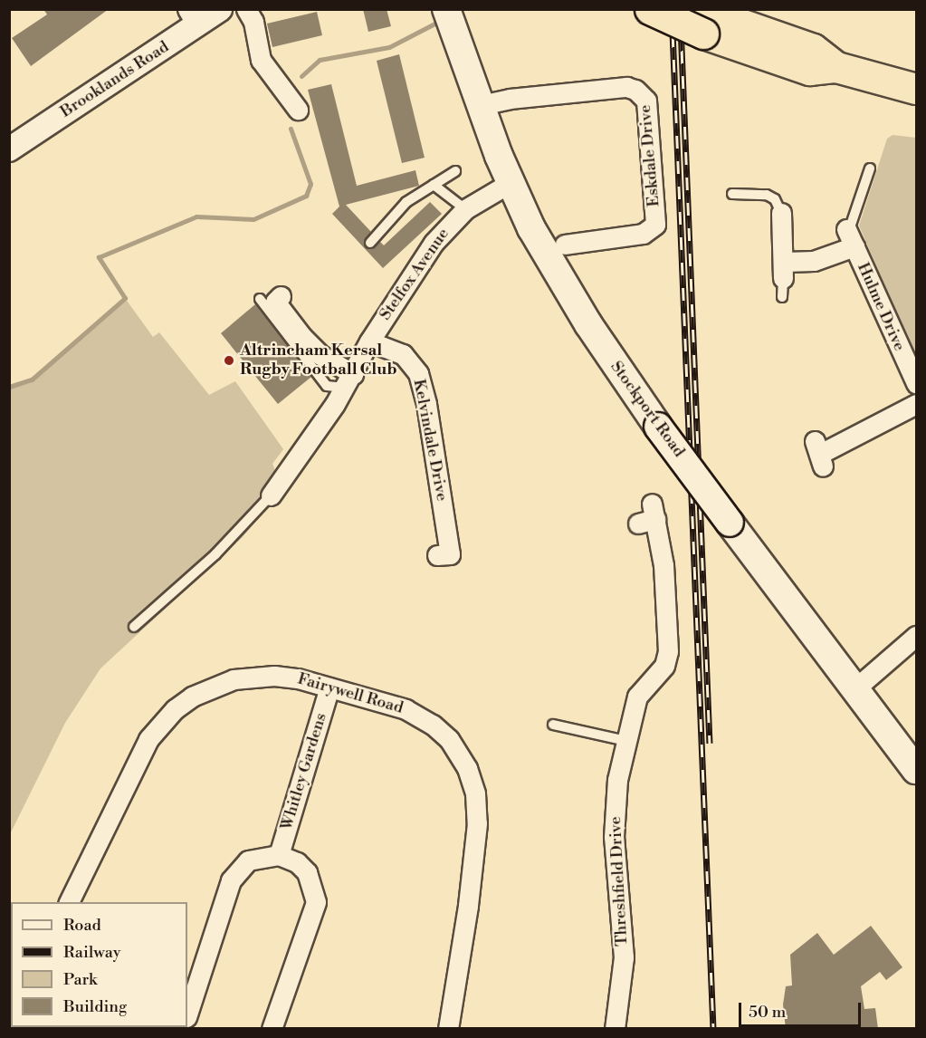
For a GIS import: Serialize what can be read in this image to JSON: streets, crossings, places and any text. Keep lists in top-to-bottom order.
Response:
{
  "streets": {
    "main road": ["Stockport Road"],
    "street": [
      "Brooklands Road",
      "Eskdale Drive",
      "Stelfox Avenue",
      "Hulme Drive",
      "Kelvindale Drive",
      "Fairywell Road",
      "Whitley Gardens",
      "Threshfield Drive"
    ]
  },
  "crossings": [
    ["Eskdale Drive", "Stockport Road"],
    ["Stelfox Avenue", "Stockport Road"],
    ["Stelfox Avenue", "Kelvindale Drive"],
    ["Fairywell Road", "Whitley Gardens"]
  ],
  "places": ["Altrincham Kersal Rugby Football Club"],
  "legend": [
    "Road",
    "Railway",
    "Park",
    "Building"
  ],
  "scale_bar": "50 m"
}
